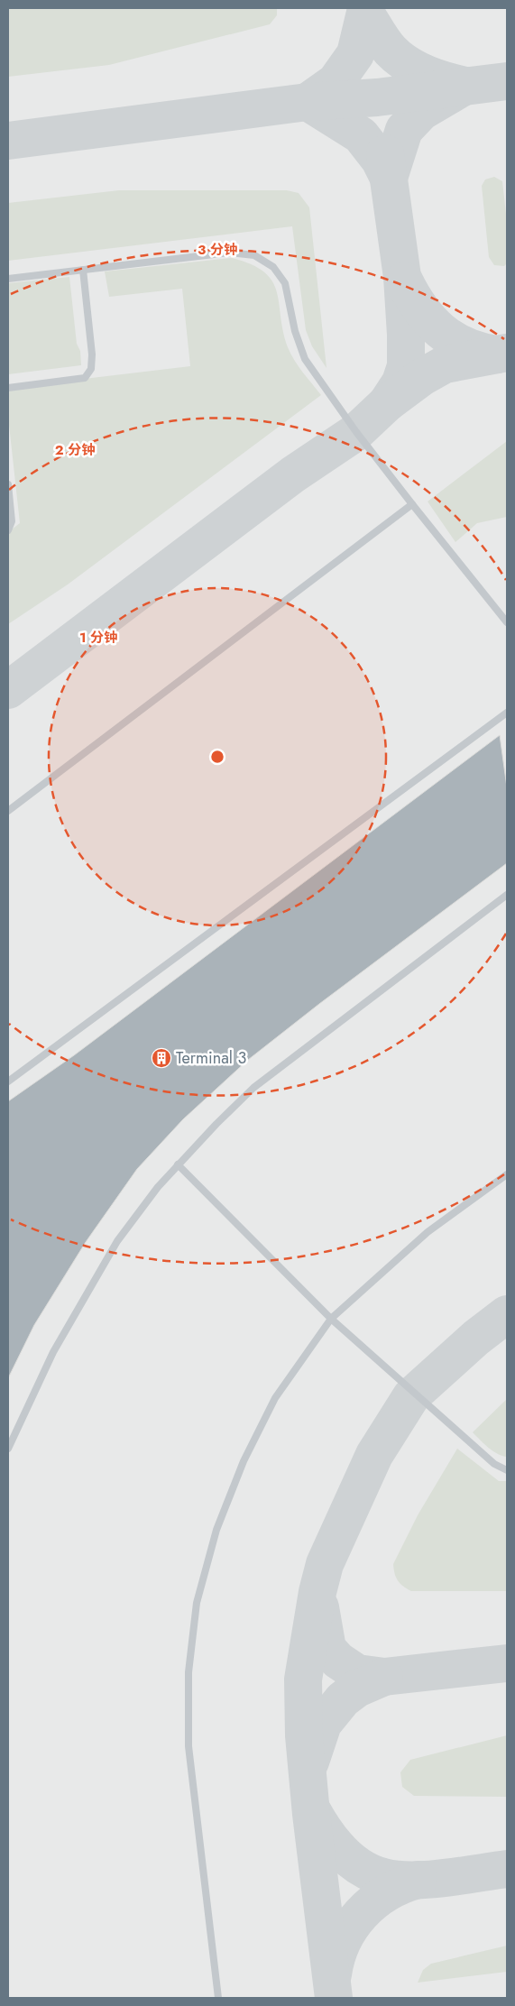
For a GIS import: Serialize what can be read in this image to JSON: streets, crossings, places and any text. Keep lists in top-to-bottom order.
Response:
{
  "places": {
    "building": ["Terminal 3"]
  },
  "rings": ["3 分钟", "2 分钟", "1 分钟"]
}
